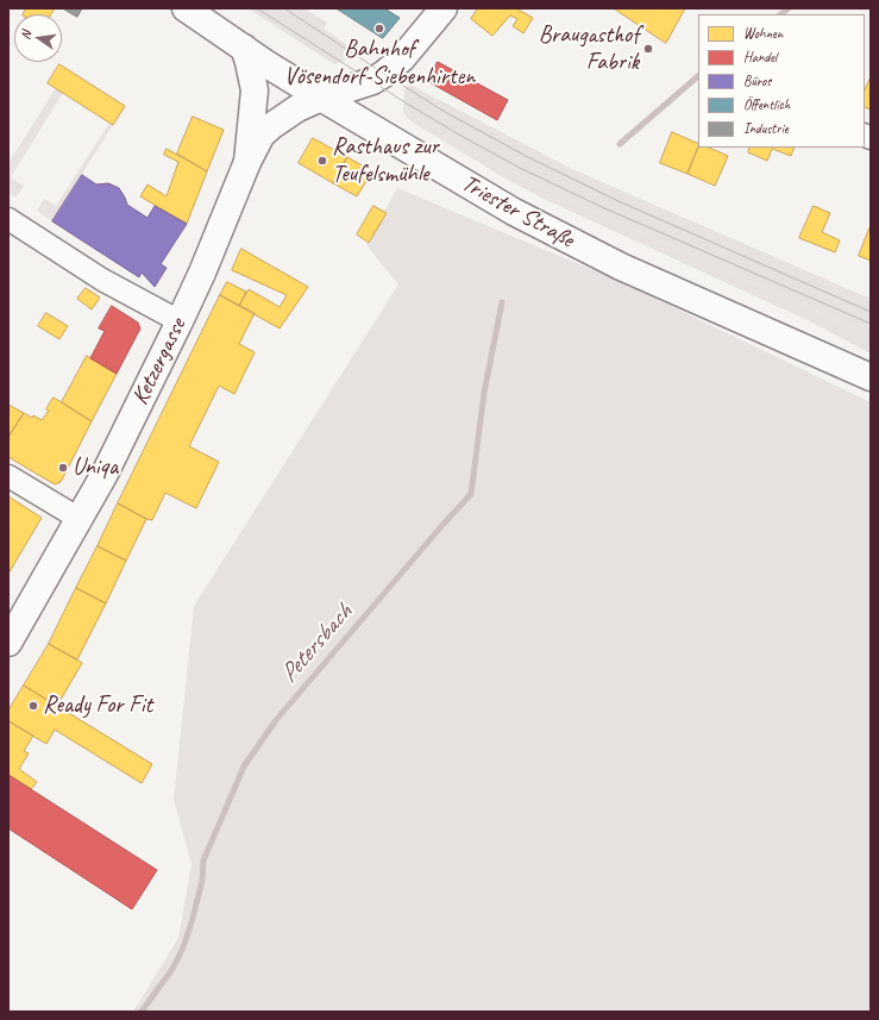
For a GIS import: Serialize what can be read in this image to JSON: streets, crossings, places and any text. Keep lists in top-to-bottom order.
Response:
{
  "streets": {
    "main road": ["Triester Straße", "Ketzergasse"]
  },
  "crossings": [
    ["Triester Straße", "Ketzergasse"]
  ],
  "water": ["Petersbach"],
  "places": [
    "Bahnhof Vösendorf-Siebenhirten",
    "Braugasthof Fabrik",
    "Rasthaus zur Teufelsmühle",
    "Uniqa",
    "Ready For Fit"
  ],
  "legend": [
    "Wohnen",
    "Handel",
    "Büros",
    "Öffentlich",
    "Industrie"
  ],
  "north": "left"
}
